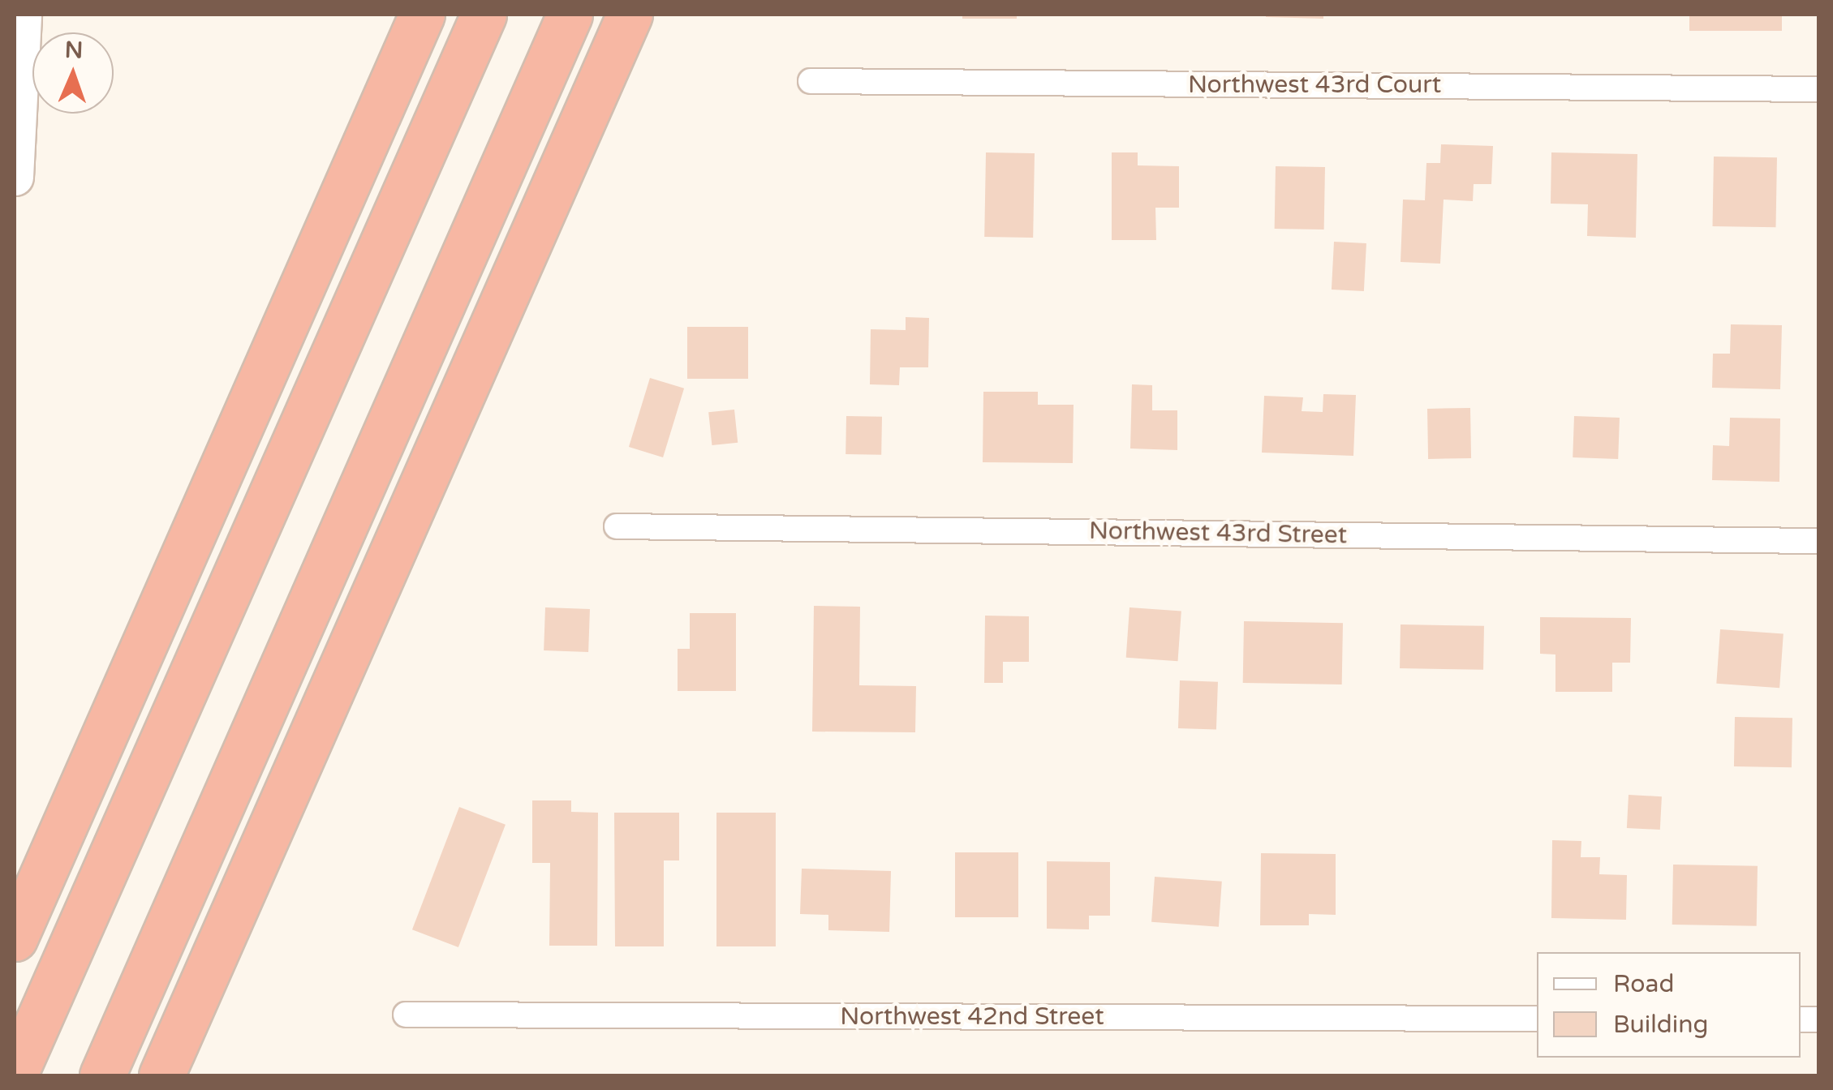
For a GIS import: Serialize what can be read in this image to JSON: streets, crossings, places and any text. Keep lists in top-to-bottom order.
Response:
{
  "streets": {
    "street": ["Northwest 43rd Court", "Northwest 43rd Street", "Northwest 42nd Street"]
  },
  "legend": ["Road", "Building"],
  "north": "top"
}
